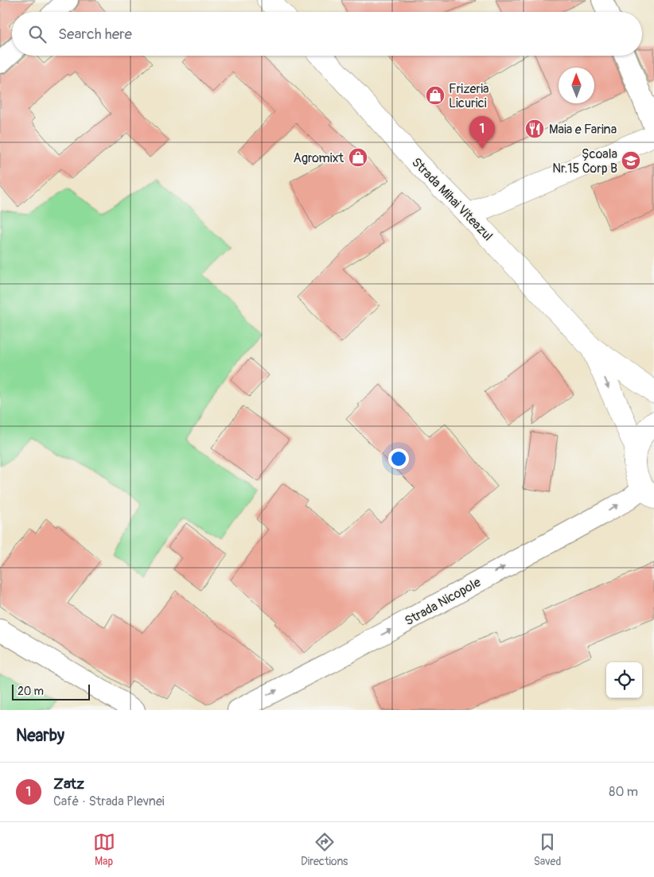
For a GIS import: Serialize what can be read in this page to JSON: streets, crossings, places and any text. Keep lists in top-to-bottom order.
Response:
{
  "streets": {
    "street": ["Strada Mihai Viteazul", "Strada Nicopole"]
  },
  "one_way": ["Strada Nicopole"],
  "places": {
    "shop": ["Frizeria Licurici", "Agromixt"],
    "restaurant": ["Maia e Farina"],
    "school or university": ["Școala Nr.15 Corp B"]
  },
  "scale_bar": "20 m",
  "north": "top",
  "page": {
    "search": "Search here",
    "pins": "1",
    "scale": "20 m",
    "heading": "Nearby",
    "list": [
      {
        "mark": "1",
        "name": "Zatz",
        "note": "Café · Strada Plevnei",
        "value": "80 m"
      }
    ],
    "nav": ["Map", "Directions", "Saved"]
  }
}
